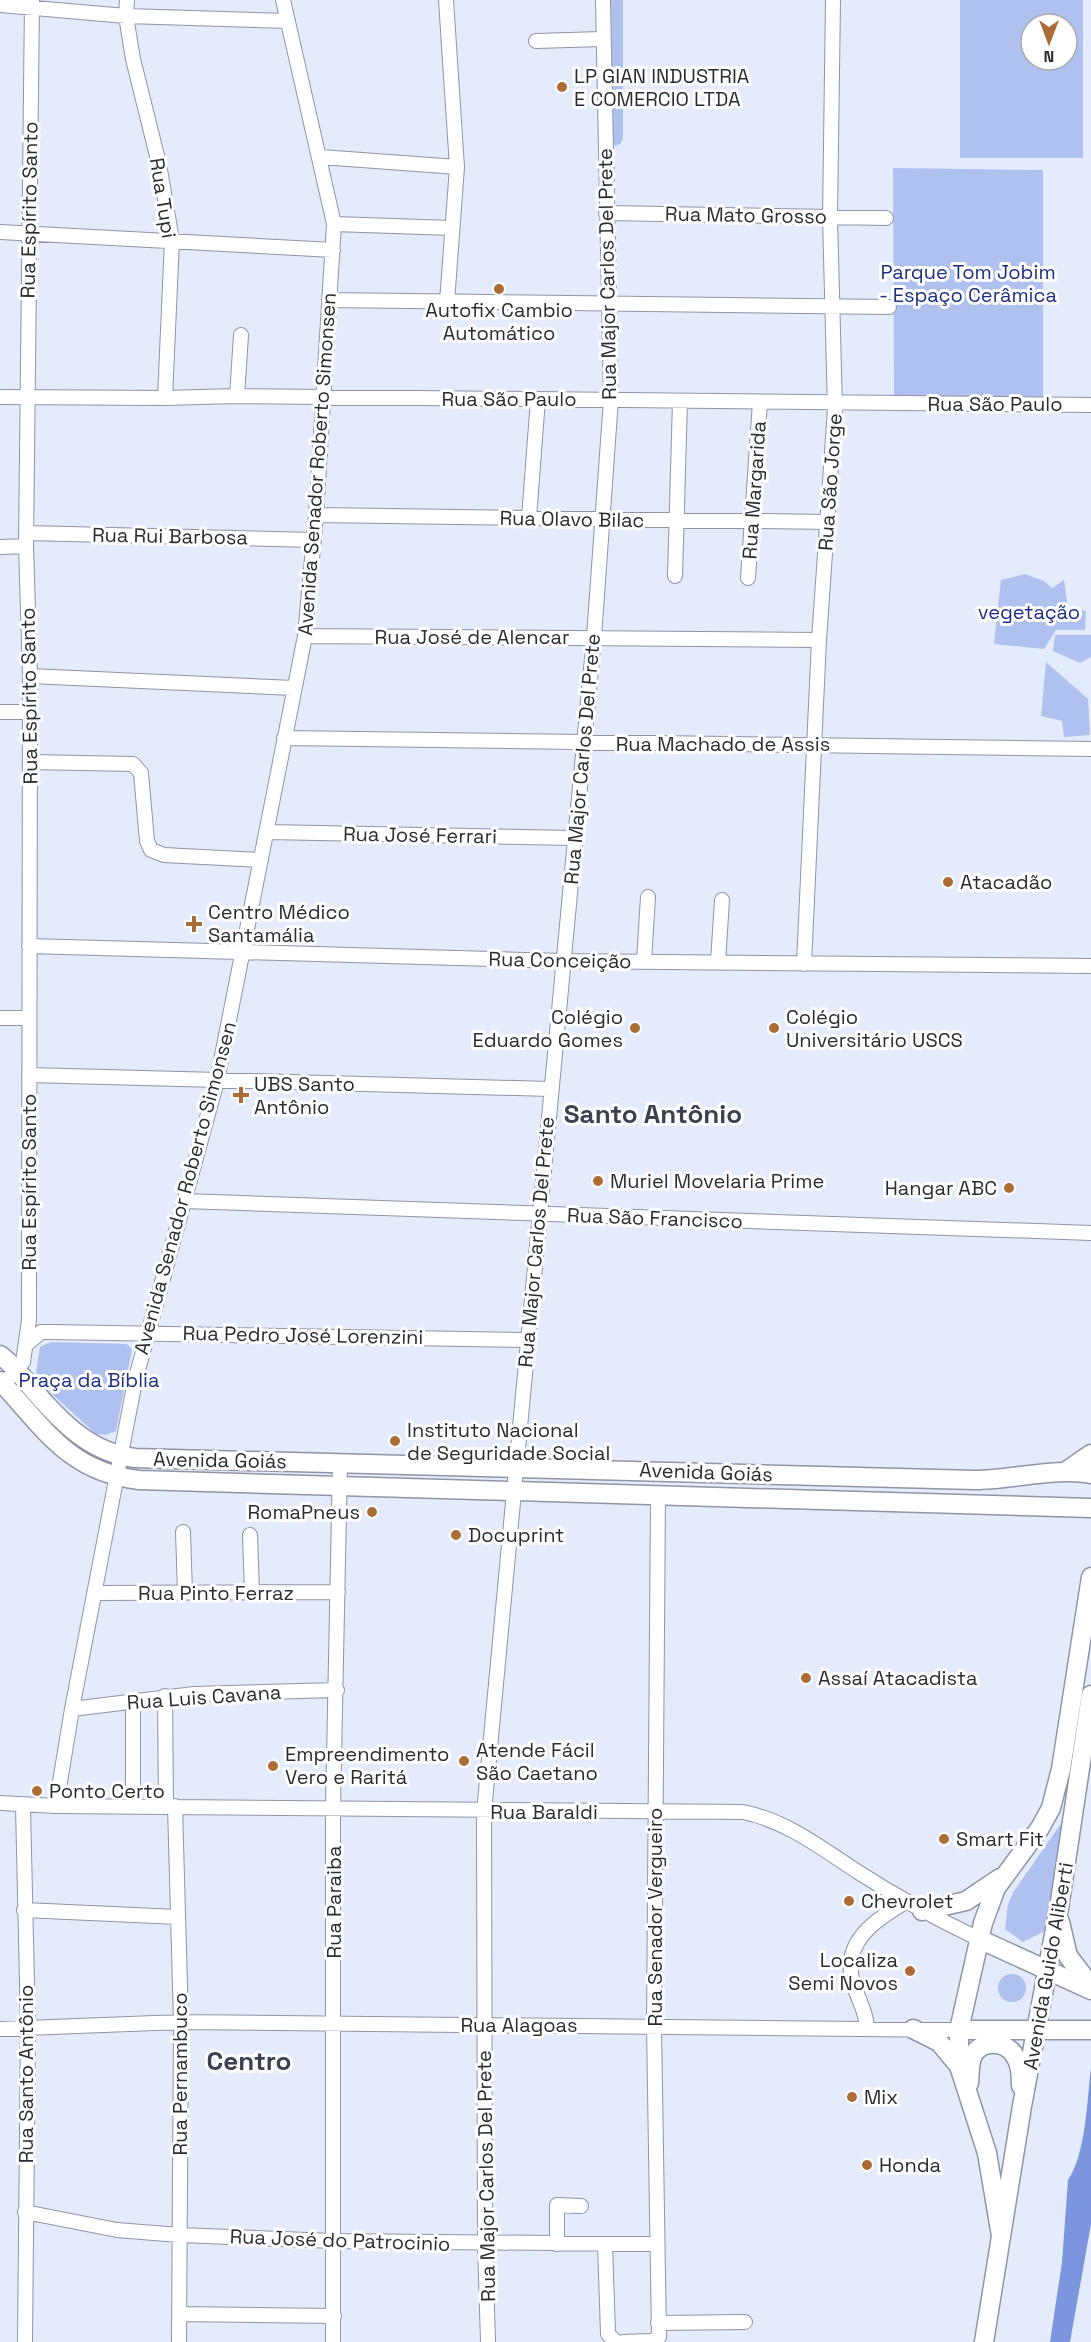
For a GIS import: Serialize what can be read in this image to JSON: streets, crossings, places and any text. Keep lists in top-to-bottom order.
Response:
{
  "streets": {
    "main road": [
      "Avenida Goiás",
      "Rua Baraldi",
      "Avenida Guido Aliberti",
      "Rua Alagoas"
    ],
    "street": [
      "Rua Tupi",
      "Rua Espírito Santo",
      "Rua Mato Grosso",
      "Rua Major Carlos Del Prete",
      "Rua São Paulo",
      "Avenida Senador Roberto Simonsen",
      "Rua São Jorge",
      "Rua Margarida",
      "Rua Olavo Bilac",
      "Rua Rui Barbosa",
      "Rua José de Alencar",
      "Rua Machado de Assis",
      "Rua José Ferrari",
      "Rua Conceição",
      "Rua São Francisco",
      "Rua Pedro José Lorenzini",
      "Rua Pinto Ferraz",
      "Rua Luis Cavana",
      "Rua Paraiba",
      "Rua Senador Vergueiro",
      "Rua Santo Antônio",
      "Rua Pernambuco",
      "Rua José do Patrocinio"
    ]
  },
  "crossings": [
    ["Rua Tupi", "Rua São Paulo"],
    ["Rua Espírito Santo", "Rua São Paulo"],
    ["Rua Espírito Santo", "Rua Rui Barbosa"],
    ["Rua Espírito Santo", "Rua Conceição"],
    ["Rua Espírito Santo", "Avenida Goiás"],
    ["Rua Mato Grosso", "Rua Major Carlos Del Prete"],
    ["Rua Mato Grosso", "Rua São Jorge"],
    ["Rua Major Carlos Del Prete", "Rua São Paulo"],
    ["Rua Major Carlos Del Prete", "Rua Olavo Bilac"],
    ["Rua Major Carlos Del Prete", "Rua José de Alencar"],
    ["Rua Major Carlos Del Prete", "Rua Machado de Assis"],
    ["Rua Major Carlos Del Prete", "Rua José Ferrari"],
    ["Rua Major Carlos Del Prete", "Rua Conceição"],
    ["Rua Major Carlos Del Prete", "Rua São Francisco"],
    ["Rua Major Carlos Del Prete", "Rua Pedro José Lorenzini"],
    ["Rua Major Carlos Del Prete", "Avenida Goiás"],
    ["Rua Major Carlos Del Prete", "Rua Baraldi"],
    ["Rua Major Carlos Del Prete", "Rua Alagoas"],
    ["Rua Major Carlos Del Prete", "Rua José do Patrocinio"],
    ["Rua São Paulo", "Avenida Senador Roberto Simonsen"],
    ["Rua São Paulo", "Rua São Jorge"],
    ["Rua São Paulo", "Rua Margarida"],
    ["Avenida Senador Roberto Simonsen", "Rua Olavo Bilac"],
    ["Avenida Senador Roberto Simonsen", "Rua Rui Barbosa"],
    ["Avenida Senador Roberto Simonsen", "Rua José de Alencar"],
    ["Avenida Senador Roberto Simonsen", "Rua Machado de Assis"],
    ["Avenida Senador Roberto Simonsen", "Rua José Ferrari"],
    ["Avenida Senador Roberto Simonsen", "Rua Conceição"],
    ["Avenida Senador Roberto Simonsen", "Rua São Francisco"],
    ["Avenida Senador Roberto Simonsen", "Rua Pedro José Lorenzini"],
    ["Avenida Senador Roberto Simonsen", "Avenida Goiás"],
    ["Avenida Senador Roberto Simonsen", "Rua Pinto Ferraz"],
    ["Avenida Senador Roberto Simonsen", "Rua Luis Cavana"],
    ["Avenida Senador Roberto Simonsen", "Rua Baraldi"],
    ["Rua São Jorge", "Rua Olavo Bilac"],
    ["Rua São Jorge", "Rua José de Alencar"],
    ["Rua São Jorge", "Rua Machado de Assis"],
    ["Rua São Jorge", "Rua Conceição"],
    ["Rua Margarida", "Rua Olavo Bilac"],
    ["Avenida Goiás", "Rua Paraiba"],
    ["Avenida Goiás", "Rua Senador Vergueiro"],
    ["Rua Pinto Ferraz", "Rua Paraiba"],
    ["Rua Luis Cavana", "Rua Paraiba"],
    ["Rua Luis Cavana", "Rua Pernambuco"],
    ["Rua Baraldi", "Rua Paraiba"],
    ["Rua Baraldi", "Rua Senador Vergueiro"],
    ["Rua Baraldi", "Avenida Guido Aliberti"],
    ["Rua Baraldi", "Rua Alagoas"],
    ["Rua Baraldi", "Rua Santo Antônio"],
    ["Rua Baraldi", "Rua Pernambuco"],
    ["Rua Paraiba", "Rua Alagoas"],
    ["Rua Paraiba", "Rua José do Patrocinio"],
    ["Rua Senador Vergueiro", "Rua Alagoas"],
    ["Rua Senador Vergueiro", "Rua José do Patrocinio"],
    ["Avenida Guido Aliberti", "Rua Alagoas"],
    ["Rua Alagoas", "Rua Santo Antônio"],
    ["Rua Alagoas", "Rua Pernambuco"],
    ["Rua Santo Antônio", "Rua José do Patrocinio"],
    ["Rua Pernambuco", "Rua José do Patrocinio"]
  ],
  "districts": ["Santo Antônio", "Centro"],
  "parks": ["Parque Tom Jobim - Espaço Cerâmica", "vegetação", "Praça da Bíblia"],
  "places": {
    "other": [
      "LP GIAN INDUSTRIA E COMERCIO LTDA",
      "Autofix Cambio Automático",
      "Atacadão",
      "Colégio Eduardo Gomes",
      "Colégio Universitário USCS",
      "Muriel Movelaria Prime",
      "Hangar ABC",
      "Instituto Nacional de Seguridade Social",
      "RomaPneus",
      "Docuprint",
      "Assaí Atacadista",
      "Atende Fácil São Caetano",
      "Empreendimento Vero e Raritá",
      "Ponto Certo",
      "Smart Fit",
      "Chevrolet",
      "Localiza Semi Novos",
      "Mix",
      "Honda"
    ],
    "health": ["Centro Médico Santamália", "UBS Santo Antônio"]
  },
  "north": "bottom"
}
